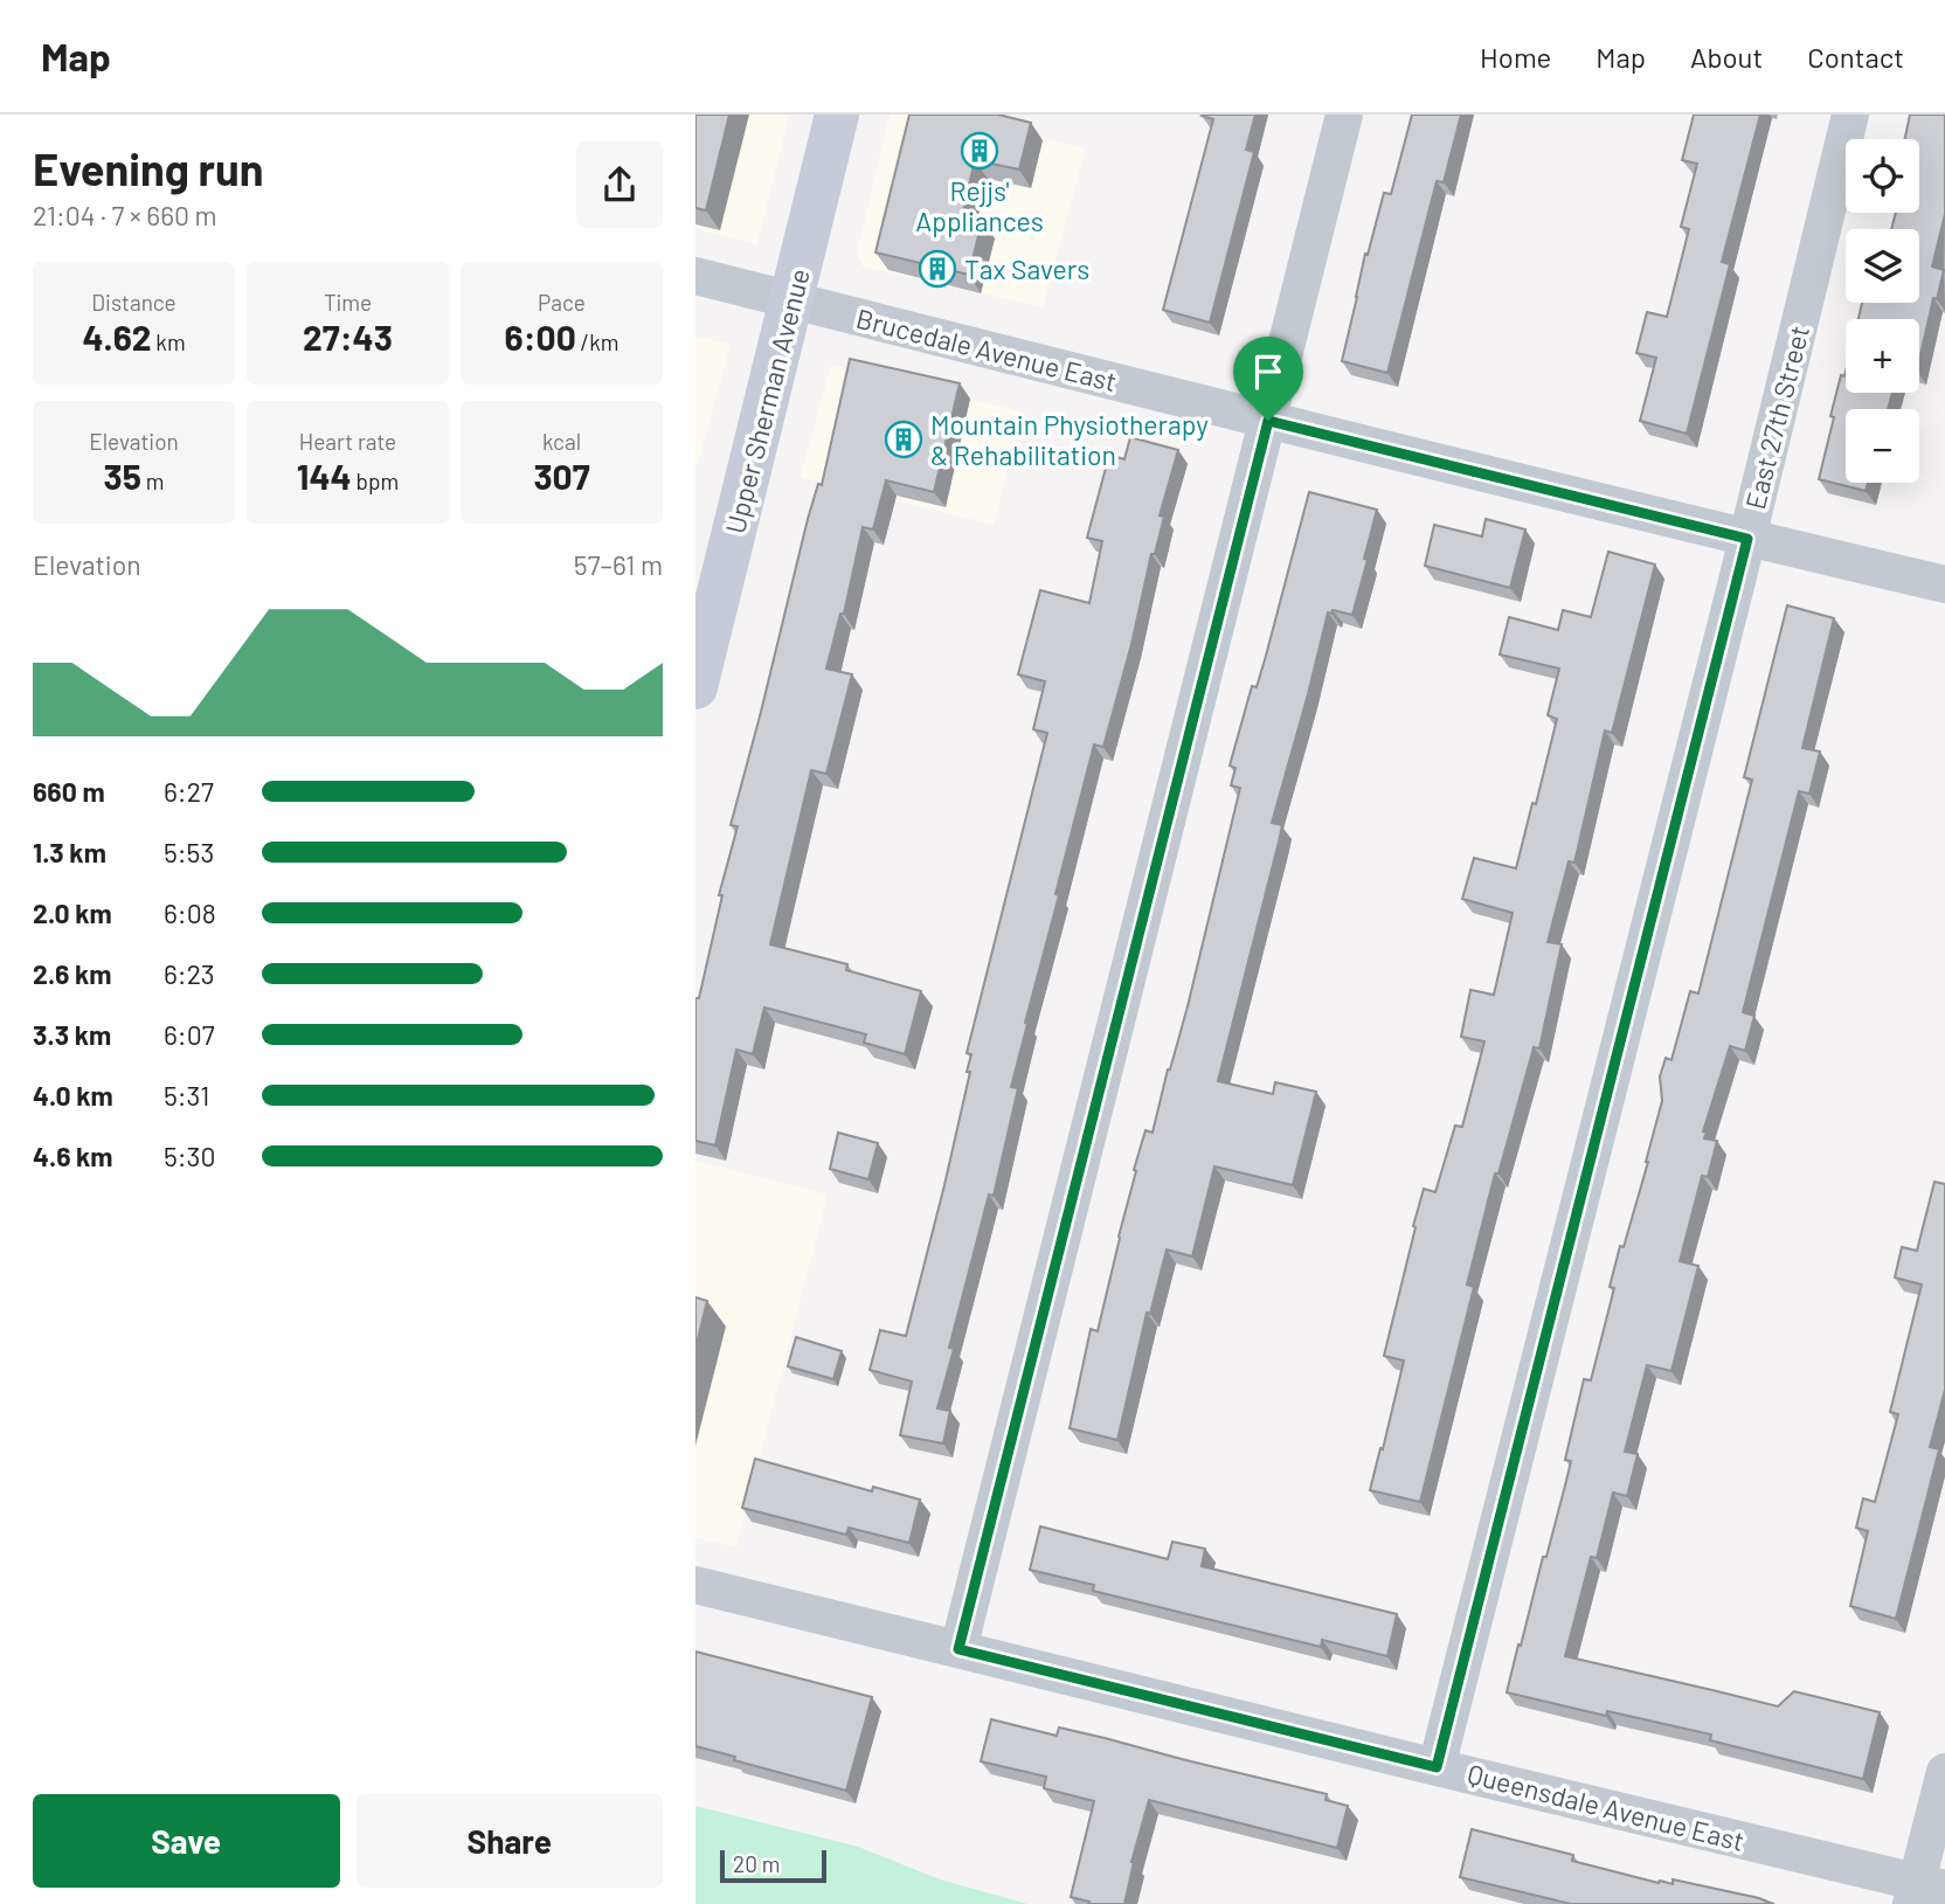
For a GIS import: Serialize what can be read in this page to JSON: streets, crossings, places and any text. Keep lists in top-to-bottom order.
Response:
{
  "streets": {
    "main road": ["Upper Sherman Avenue"],
    "street": ["Brucedale Avenue East", "East 27th Street", "Queensdale Avenue East"]
  },
  "crossings": [
    ["Brucedale Avenue East", "Upper Sherman Avenue"],
    ["Brucedale Avenue East", "East 27th Street"],
    ["East 27th Street", "Queensdale Avenue East"]
  ],
  "places": {
    "building": ["Rejjs' Appliances", "Tax Savers", "Mountain Physiotherapy & Rehabilitation"]
  },
  "scale_bar": "20 m",
  "page": {
    "header": "Map",
    "nav": [
      "Home",
      "Map",
      "About",
      "Contact"
    ],
    "heading": ["Evening run", "21:04 · 7 × 660 m"],
    "map_buttons": ["+", "−"],
    "stats": [
      ["Distance", "4.62 km"],
      ["Time", "27:43"],
      ["Pace", "6:00 /km"],
      ["Elevation", "35 m"],
      ["Heart rate", "144 bpm"],
      ["kcal", "307"]
    ],
    "chart": ["Elevation", "57–61 m"],
    "list": [
      {
        "name": "660 m",
        "note": "6:27"
      },
      {
        "name": "1.3 km",
        "note": "5:53"
      },
      {
        "name": "2.0 km",
        "note": "6:08"
      },
      {
        "name": "2.6 km",
        "note": "6:23"
      },
      {
        "name": "3.3 km",
        "note": "6:07"
      },
      {
        "name": "4.0 km",
        "note": "5:31"
      },
      {
        "name": "4.6 km",
        "note": "5:30"
      }
    ],
    "buttons": ["Save", "Share"],
    "scale": "20 m"
  }
}
